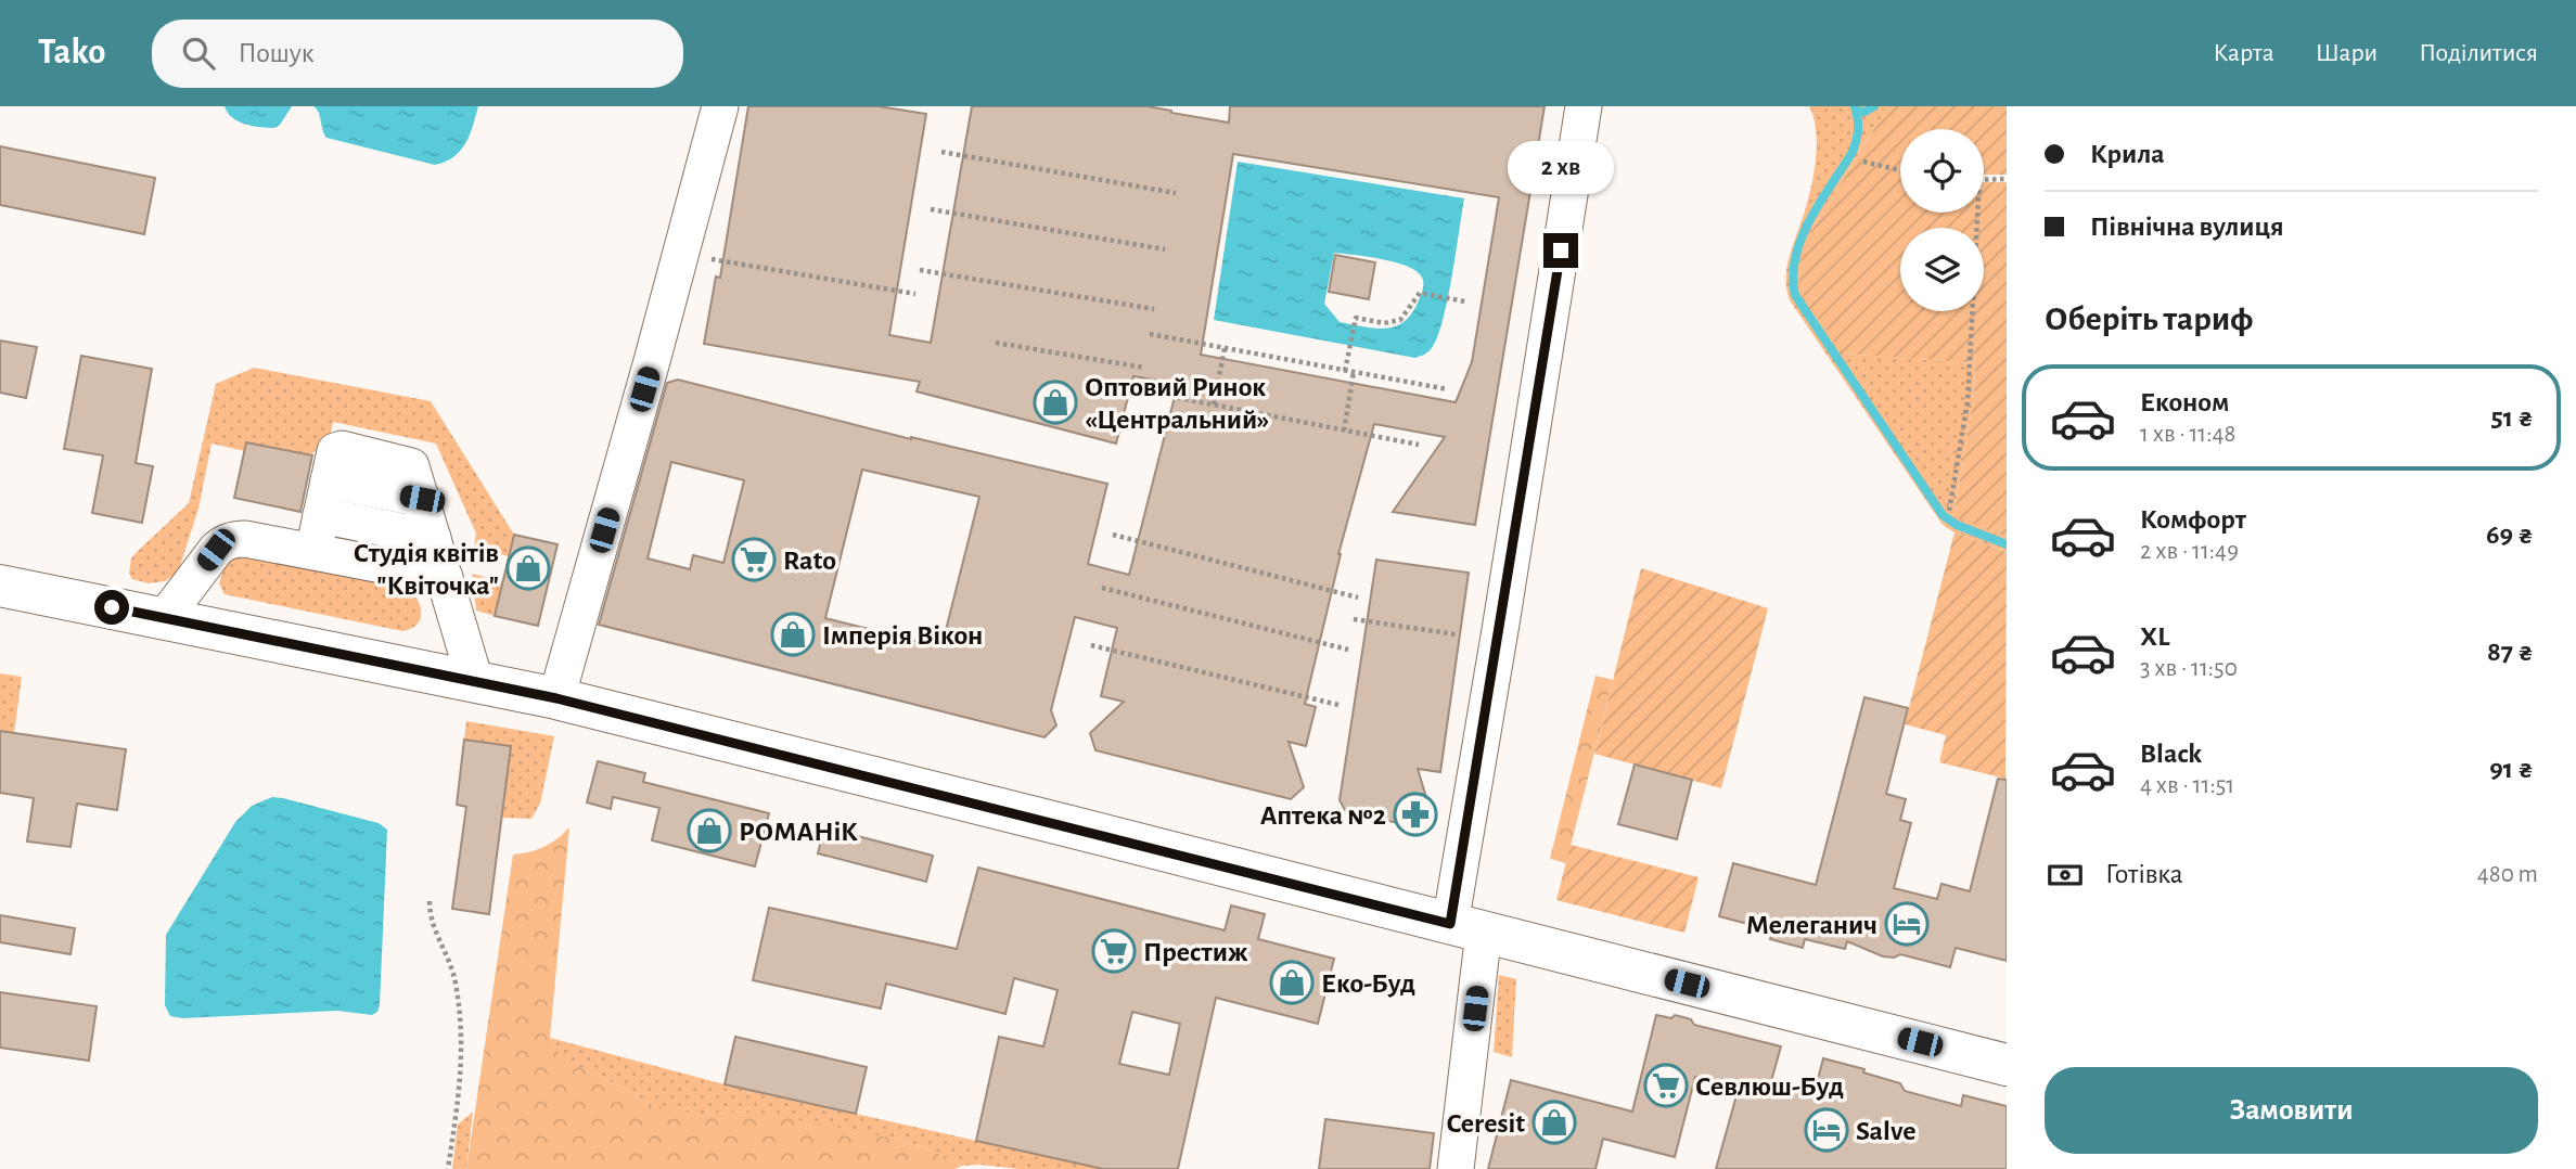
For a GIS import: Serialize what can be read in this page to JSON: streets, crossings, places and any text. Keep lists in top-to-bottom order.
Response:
{
  "places": {
    "shop": [
      "Оптовий Ринок «Центральний»",
      "Студія квітів \"Квіточка\"",
      "Імперія Вікон",
      "РОМАНіК",
      "Еко-Буд",
      "Ceresit"
    ],
    "supermarket": ["Rato", "Престиж", "Севлюш-Буд"],
    "pharmacy": ["Аптека №2"],
    "hotel": ["Мелеганич", "Salve"]
  },
  "page": {
    "header": "Tako",
    "search": "Пошук",
    "nav": ["Карта", "Шари", "Поділитися"],
    "banner": ["Крила", "Північна вулиця"],
    "bubble": "2 хв",
    "heading": "Оберіть тариф",
    "list": [
      {
        "name": "Економ",
        "note": "1 хв · 11:48",
        "value": "51 ₴"
      },
      {
        "name": "Комфорт",
        "note": "2 хв · 11:49",
        "value": "69 ₴"
      },
      {
        "name": "XL",
        "note": "3 хв · 11:50",
        "value": "87 ₴"
      },
      {
        "name": "Black",
        "note": "4 хв · 11:51",
        "value": "91 ₴"
      }
    ],
    "pay": ["Готівка", "480 m"],
    "buttons": "Замовити"
  }
}
